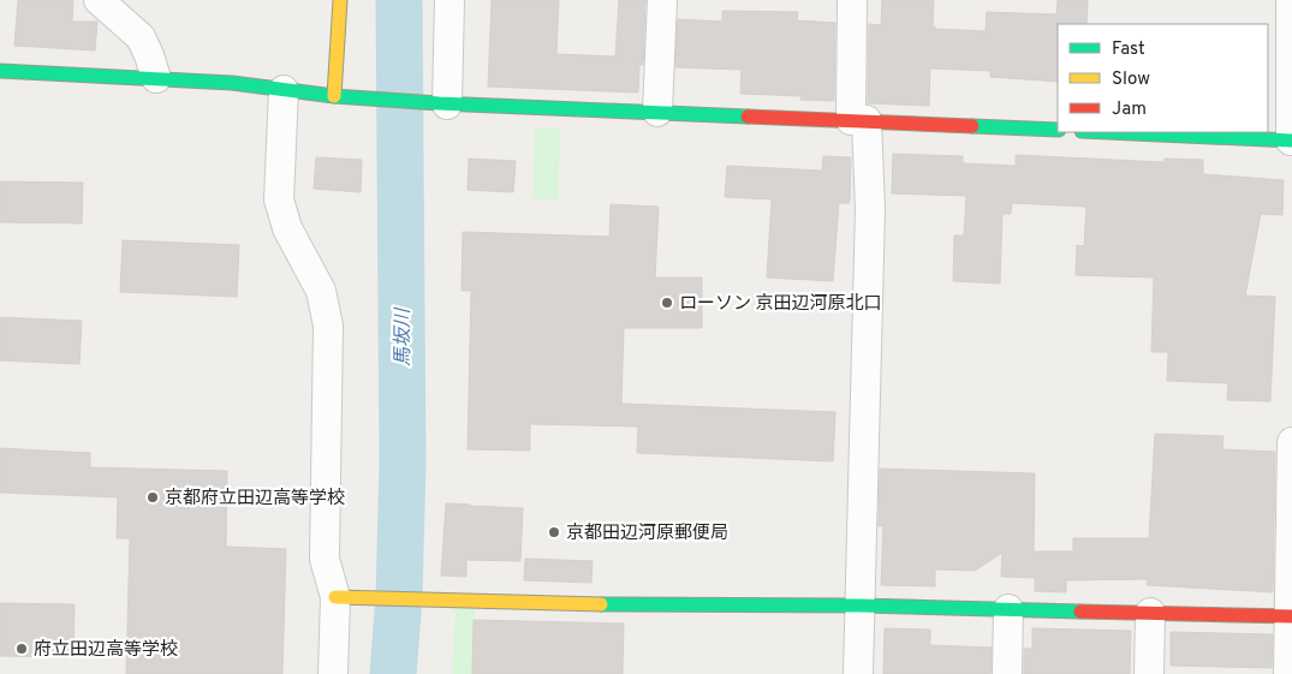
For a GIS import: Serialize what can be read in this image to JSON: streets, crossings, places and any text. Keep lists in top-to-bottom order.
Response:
{
  "water": ["馬坂川"],
  "places": [
    "ローソン 京田辺河原北口",
    "京都府立田辺高等学校",
    "京都田辺河原郵便局",
    "府立田辺高等学校"
  ],
  "legend": ["Fast", "Slow", "Jam"]
}
